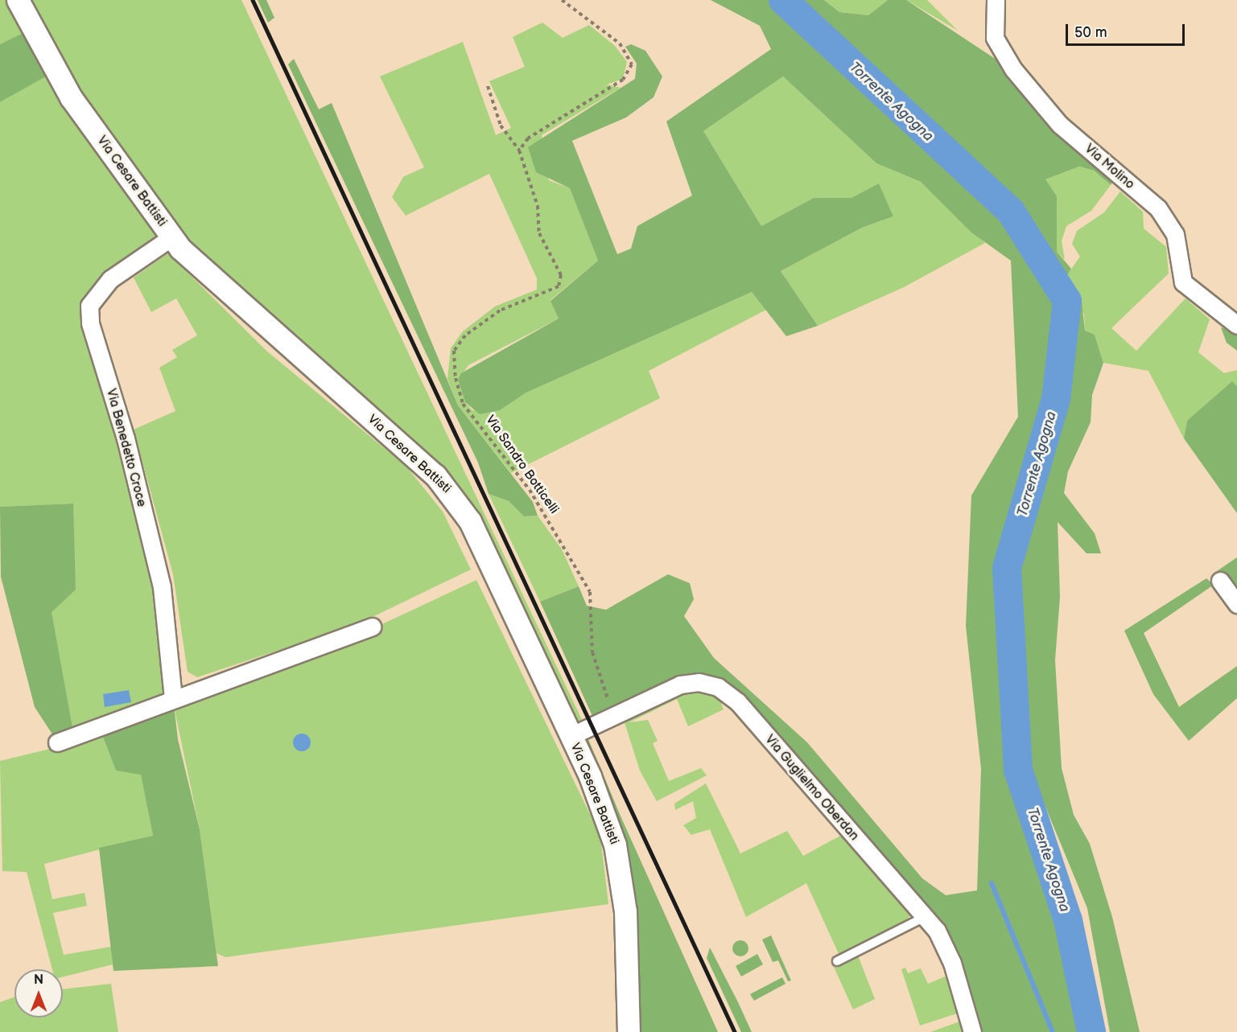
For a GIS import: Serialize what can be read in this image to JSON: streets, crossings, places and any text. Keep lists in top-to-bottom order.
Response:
{
  "streets": {
    "street": [
      "Via Molino",
      "Via Cesare Battisti",
      "Via Benedetto Croce",
      "Via Guglielmo Oberdan"
    ],
    "path": ["Via Sandro Botticelli"]
  },
  "crossings": [
    ["Via Cesare Battisti", "Via Benedetto Croce"],
    ["Via Cesare Battisti", "Via Guglielmo Oberdan"],
    ["Via Sandro Botticelli", "Via Guglielmo Oberdan"]
  ],
  "water": ["Torrente Agogna"],
  "scale_bar": "50 m",
  "north": "top"
}
